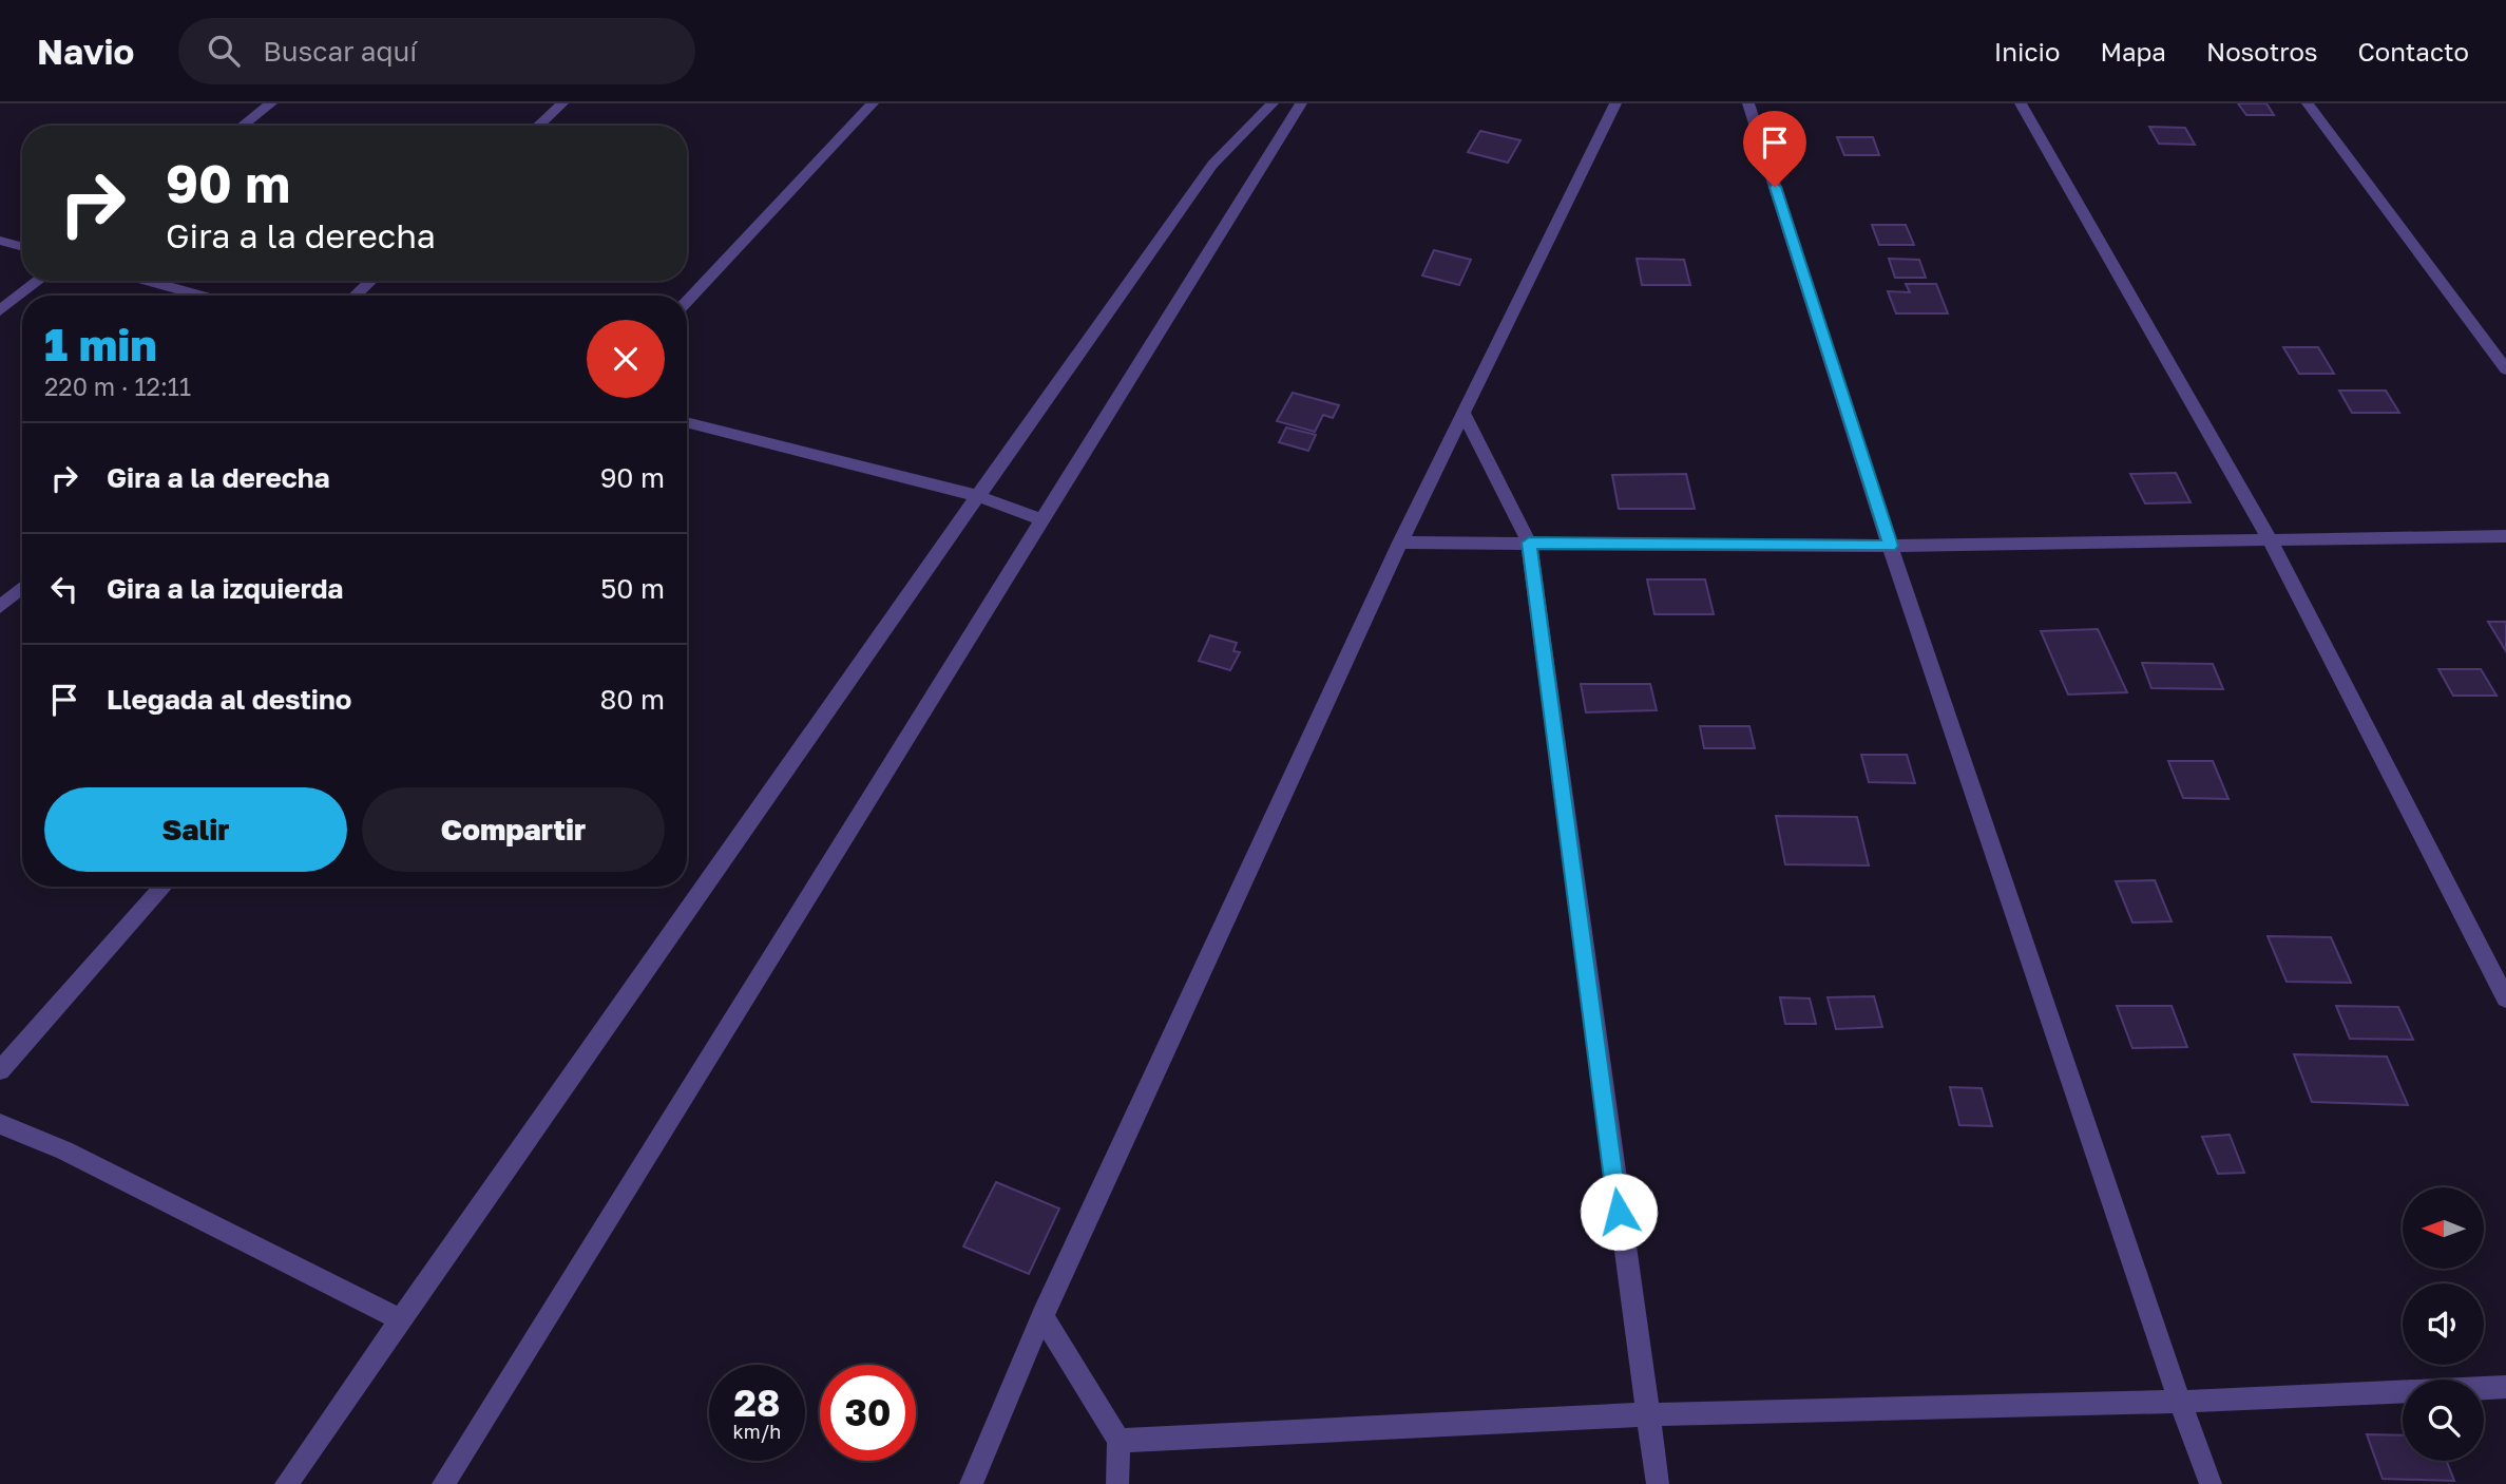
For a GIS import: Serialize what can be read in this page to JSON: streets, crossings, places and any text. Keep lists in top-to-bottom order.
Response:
{
  "north": "left",
  "page": {
    "header": "Navio",
    "search": "Buscar aquí",
    "nav": [
      "Inicio",
      "Mapa",
      "Nosotros",
      "Contacto"
    ],
    "turn": ["90 m", "Gira a la derecha"],
    "heading": ["1 min", "220 m · 12:11"],
    "list": [
      {
        "name": "Gira a la derecha",
        "value": "90 m"
      },
      {
        "name": "Gira a la izquierda",
        "value": "50 m"
      },
      {
        "name": "Llegada al destino",
        "value": "80 m"
      }
    ],
    "buttons": ["Salir", "Compartir"],
    "speed": "28 km/h",
    "limit": "30"
  }
}
